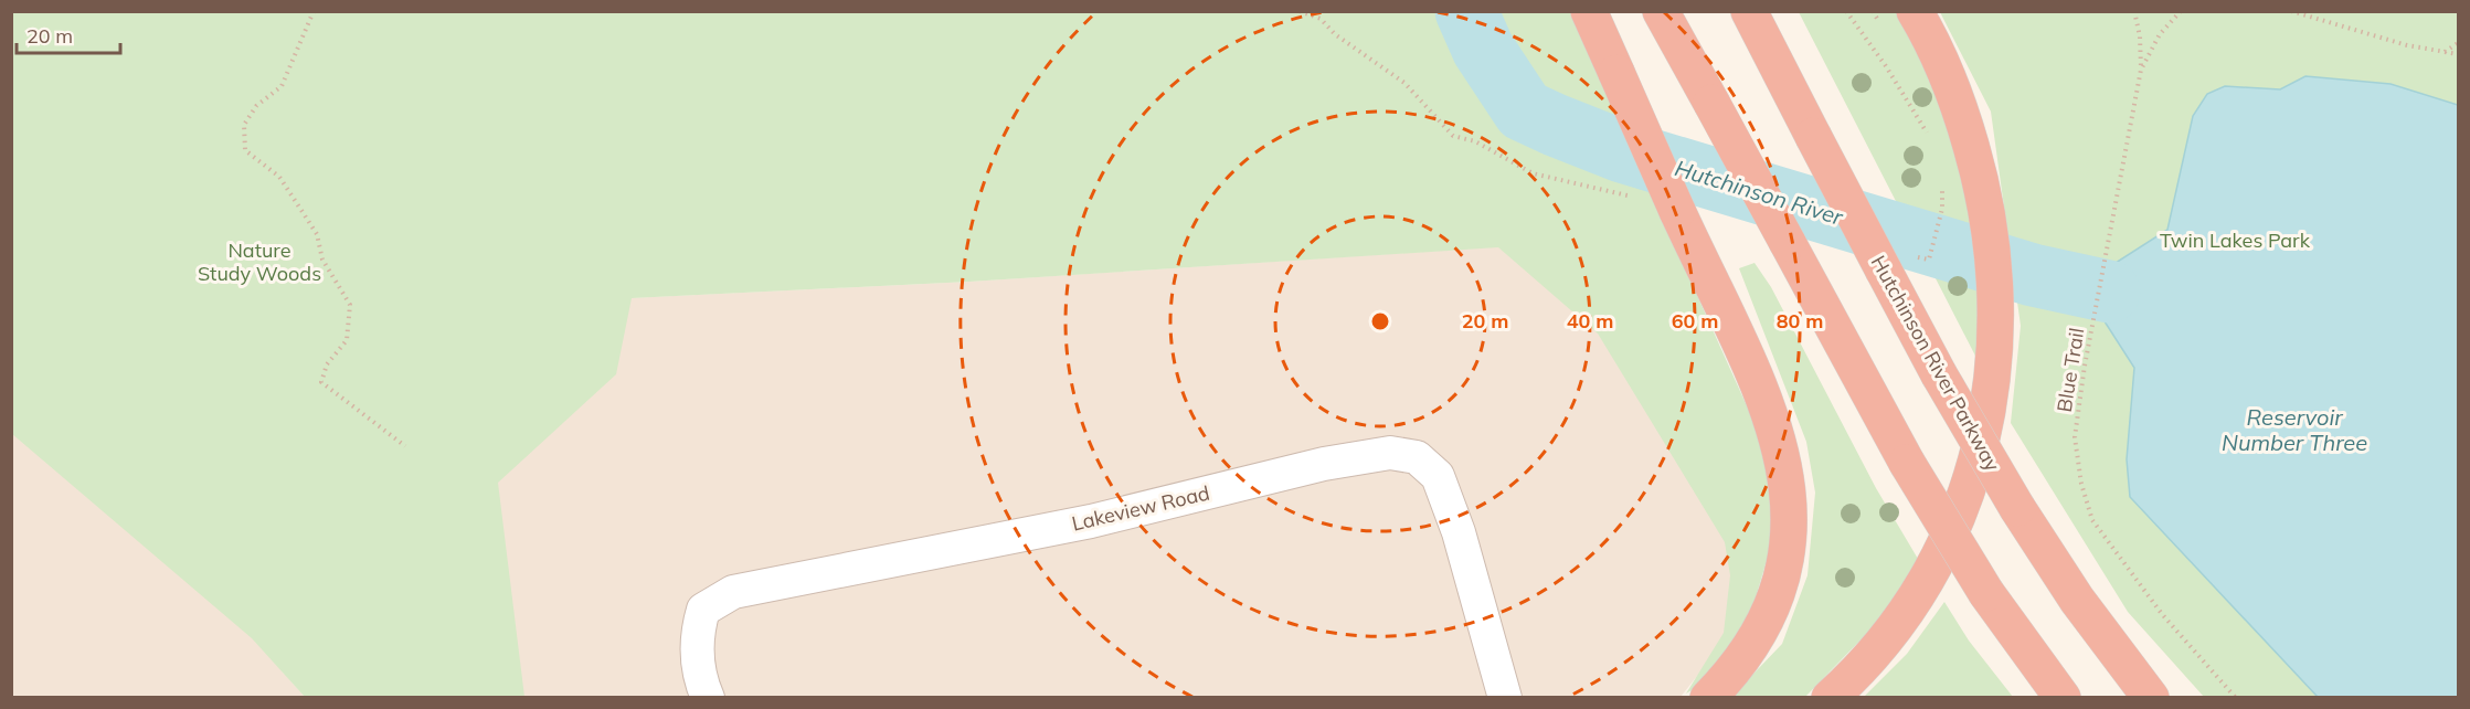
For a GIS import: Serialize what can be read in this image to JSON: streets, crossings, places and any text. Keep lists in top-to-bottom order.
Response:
{
  "streets": {
    "highway": ["Hutchinson River Parkway"],
    "street": ["Lakeview Road"],
    "path": ["Blue Trail"]
  },
  "water": ["Hutchinson River", "Reservoir Number Three"],
  "parks": ["Twin Lakes Park", "Nature Study Woods"],
  "scale_bar": "20 m",
  "rings": [
    "20 m",
    "40 m",
    "60 m",
    "80 m"
  ]
}
